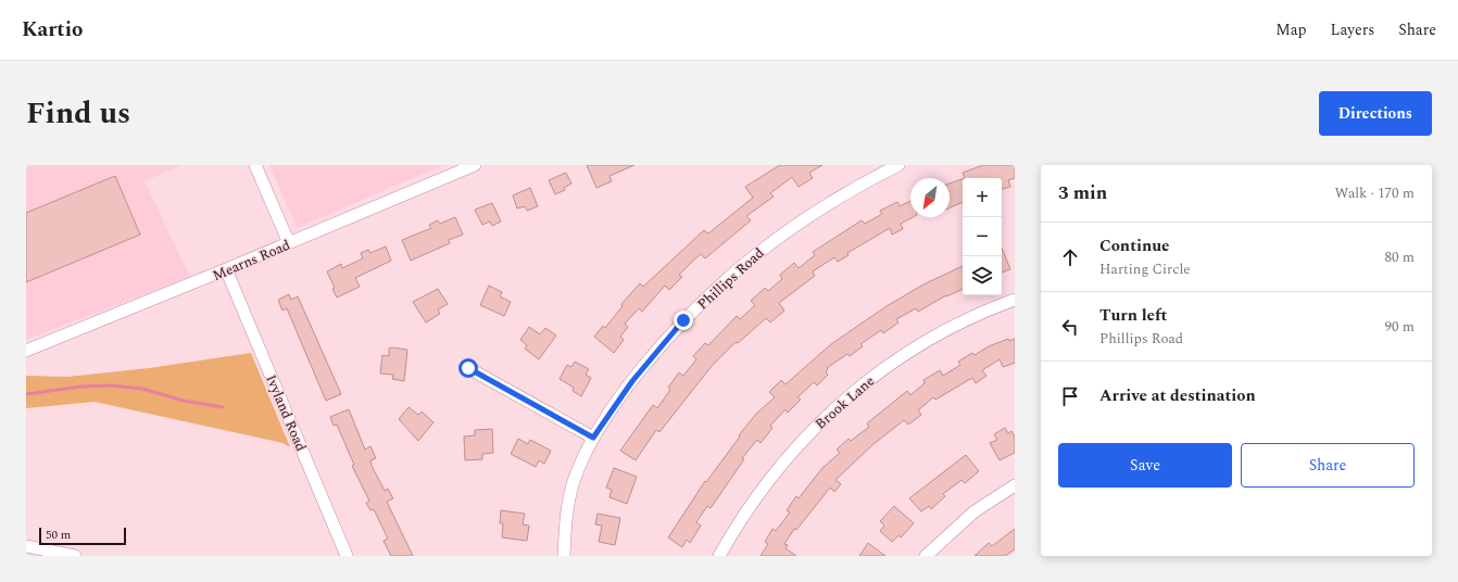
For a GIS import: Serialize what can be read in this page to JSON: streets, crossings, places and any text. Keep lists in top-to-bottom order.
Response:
{
  "streets": {
    "street": [
      "Mearns Road",
      "Phillips Road",
      "Brook Lane",
      "Ivyland Road"
    ]
  },
  "crossings": [
    ["Mearns Road", "Ivyland Road"]
  ],
  "scale_bar": "50 m",
  "north": "bottom left",
  "page": {
    "header": "Kartio",
    "nav": ["Map", "Layers", "Share"],
    "title": "Find us",
    "buttons": [
      "Directions",
      ["Save", "Share"]
    ],
    "heading": ["3 min", "Walk · 170 m"],
    "map_buttons": ["+", "−"],
    "list": [
      ["Continue", "Harting Circle", "80 m"],
      ["Turn left", "Phillips Road", "90 m"],
      "Arrive at destination"
    ],
    "scale": "50 m"
  }
}
